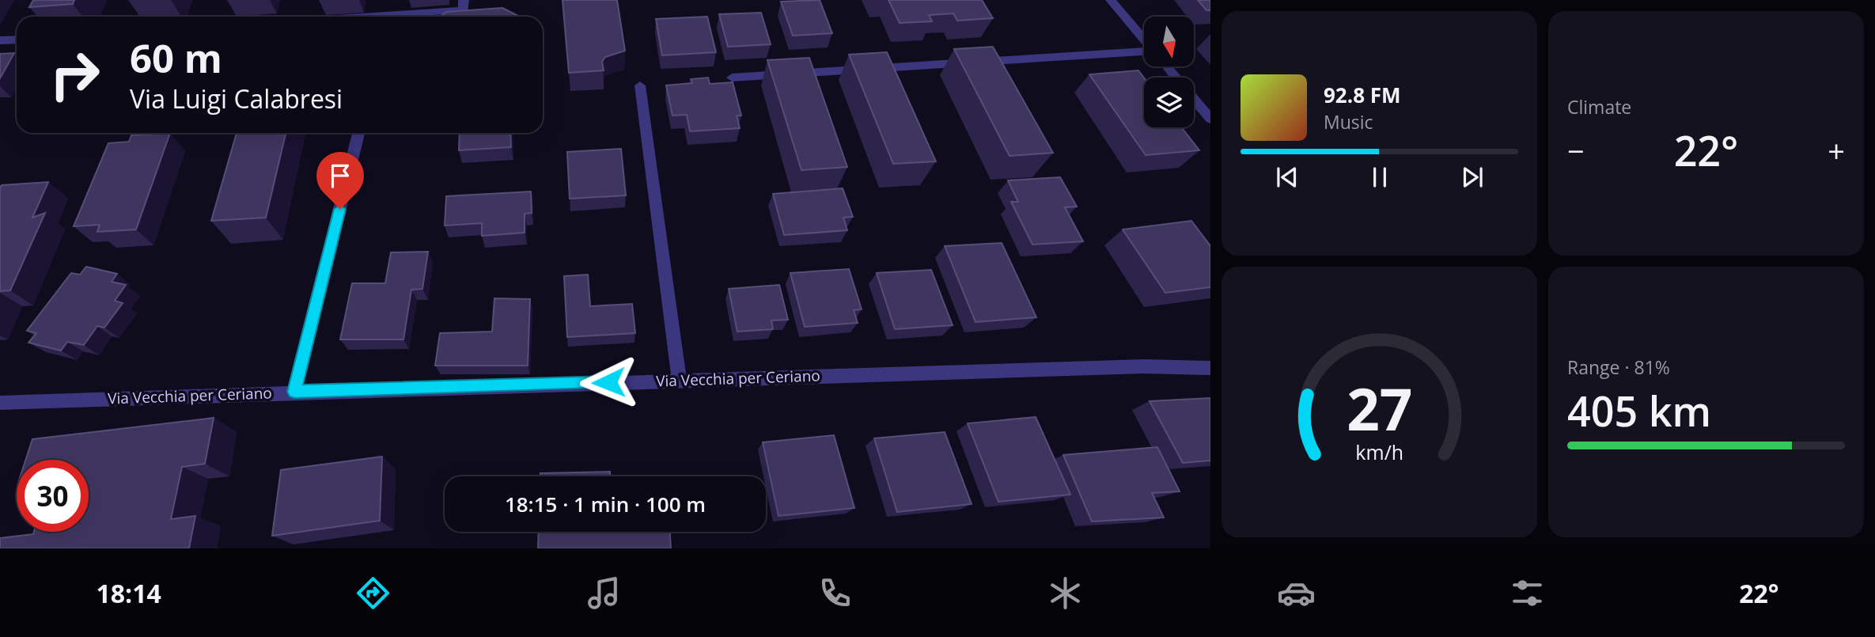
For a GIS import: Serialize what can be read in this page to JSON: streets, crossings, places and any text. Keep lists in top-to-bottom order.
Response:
{
  "streets": {
    "street": ["Via Vecchia per Ceriano"]
  },
  "north": "bottom",
  "page": {
    "tile": [
      "Climate",
      ["Range · 81%", "405 km"]
    ],
    "turn": ["60 m", "Via Luigi Calabresi"],
    "song": ["92.8 FM", "Music"],
    "heat": ["−", "22°", "+"],
    "limit": "30",
    "trip": "18:15 · 1 min · 100 m",
    "tabs": ["18:14", "22°"],
    "gauge": ["27", "km/h"]
  }
}
